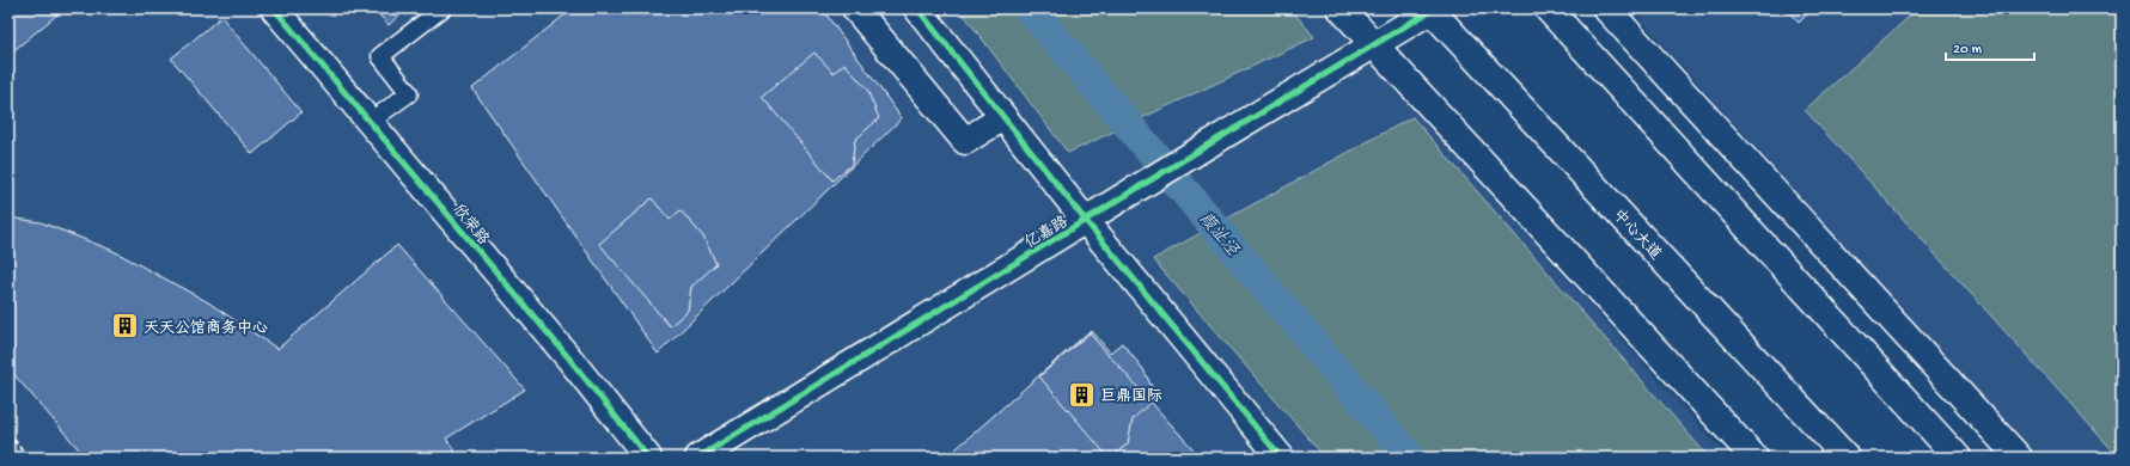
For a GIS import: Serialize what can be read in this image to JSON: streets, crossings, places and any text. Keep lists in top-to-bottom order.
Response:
{
  "streets": {
    "main road": ["欣荣路", "亿嘉路", "中心大道"]
  },
  "crossings": [
    ["亿嘉路", "中心大道"]
  ],
  "water": ["葭沚泾"],
  "places": {
    "building": ["天天公馆商务中心", "巨鼎国际"]
  },
  "scale_bar": "20 m"
}
